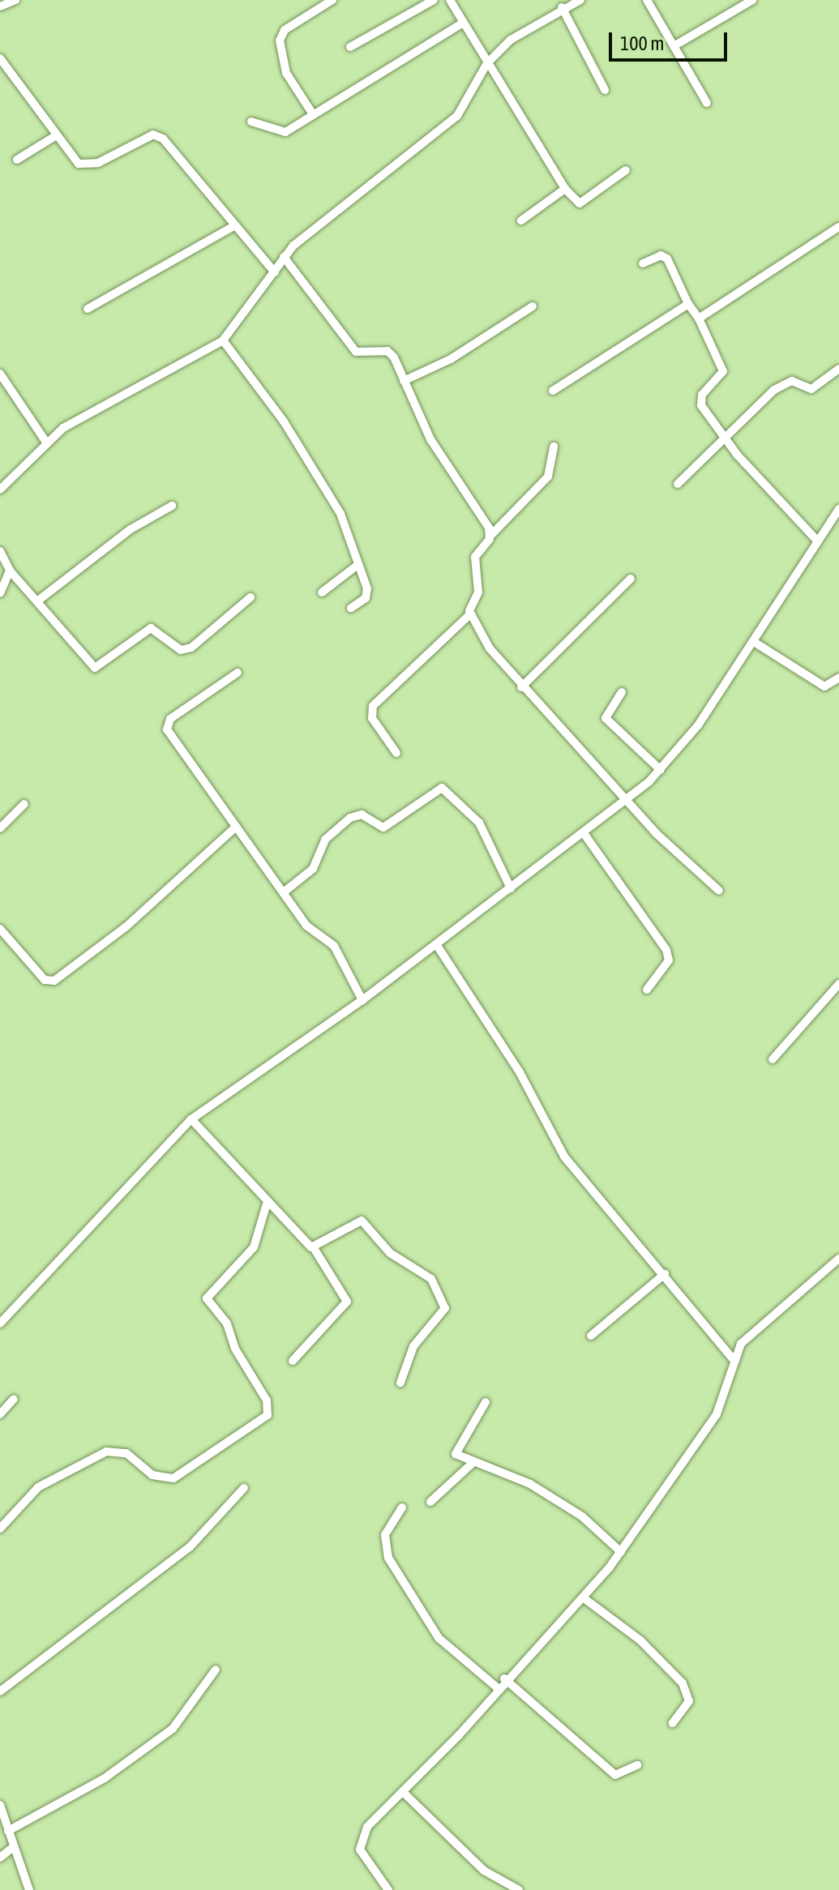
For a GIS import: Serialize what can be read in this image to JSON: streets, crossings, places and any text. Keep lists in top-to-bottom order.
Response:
{
  "scale_bar": "100 m"
}
